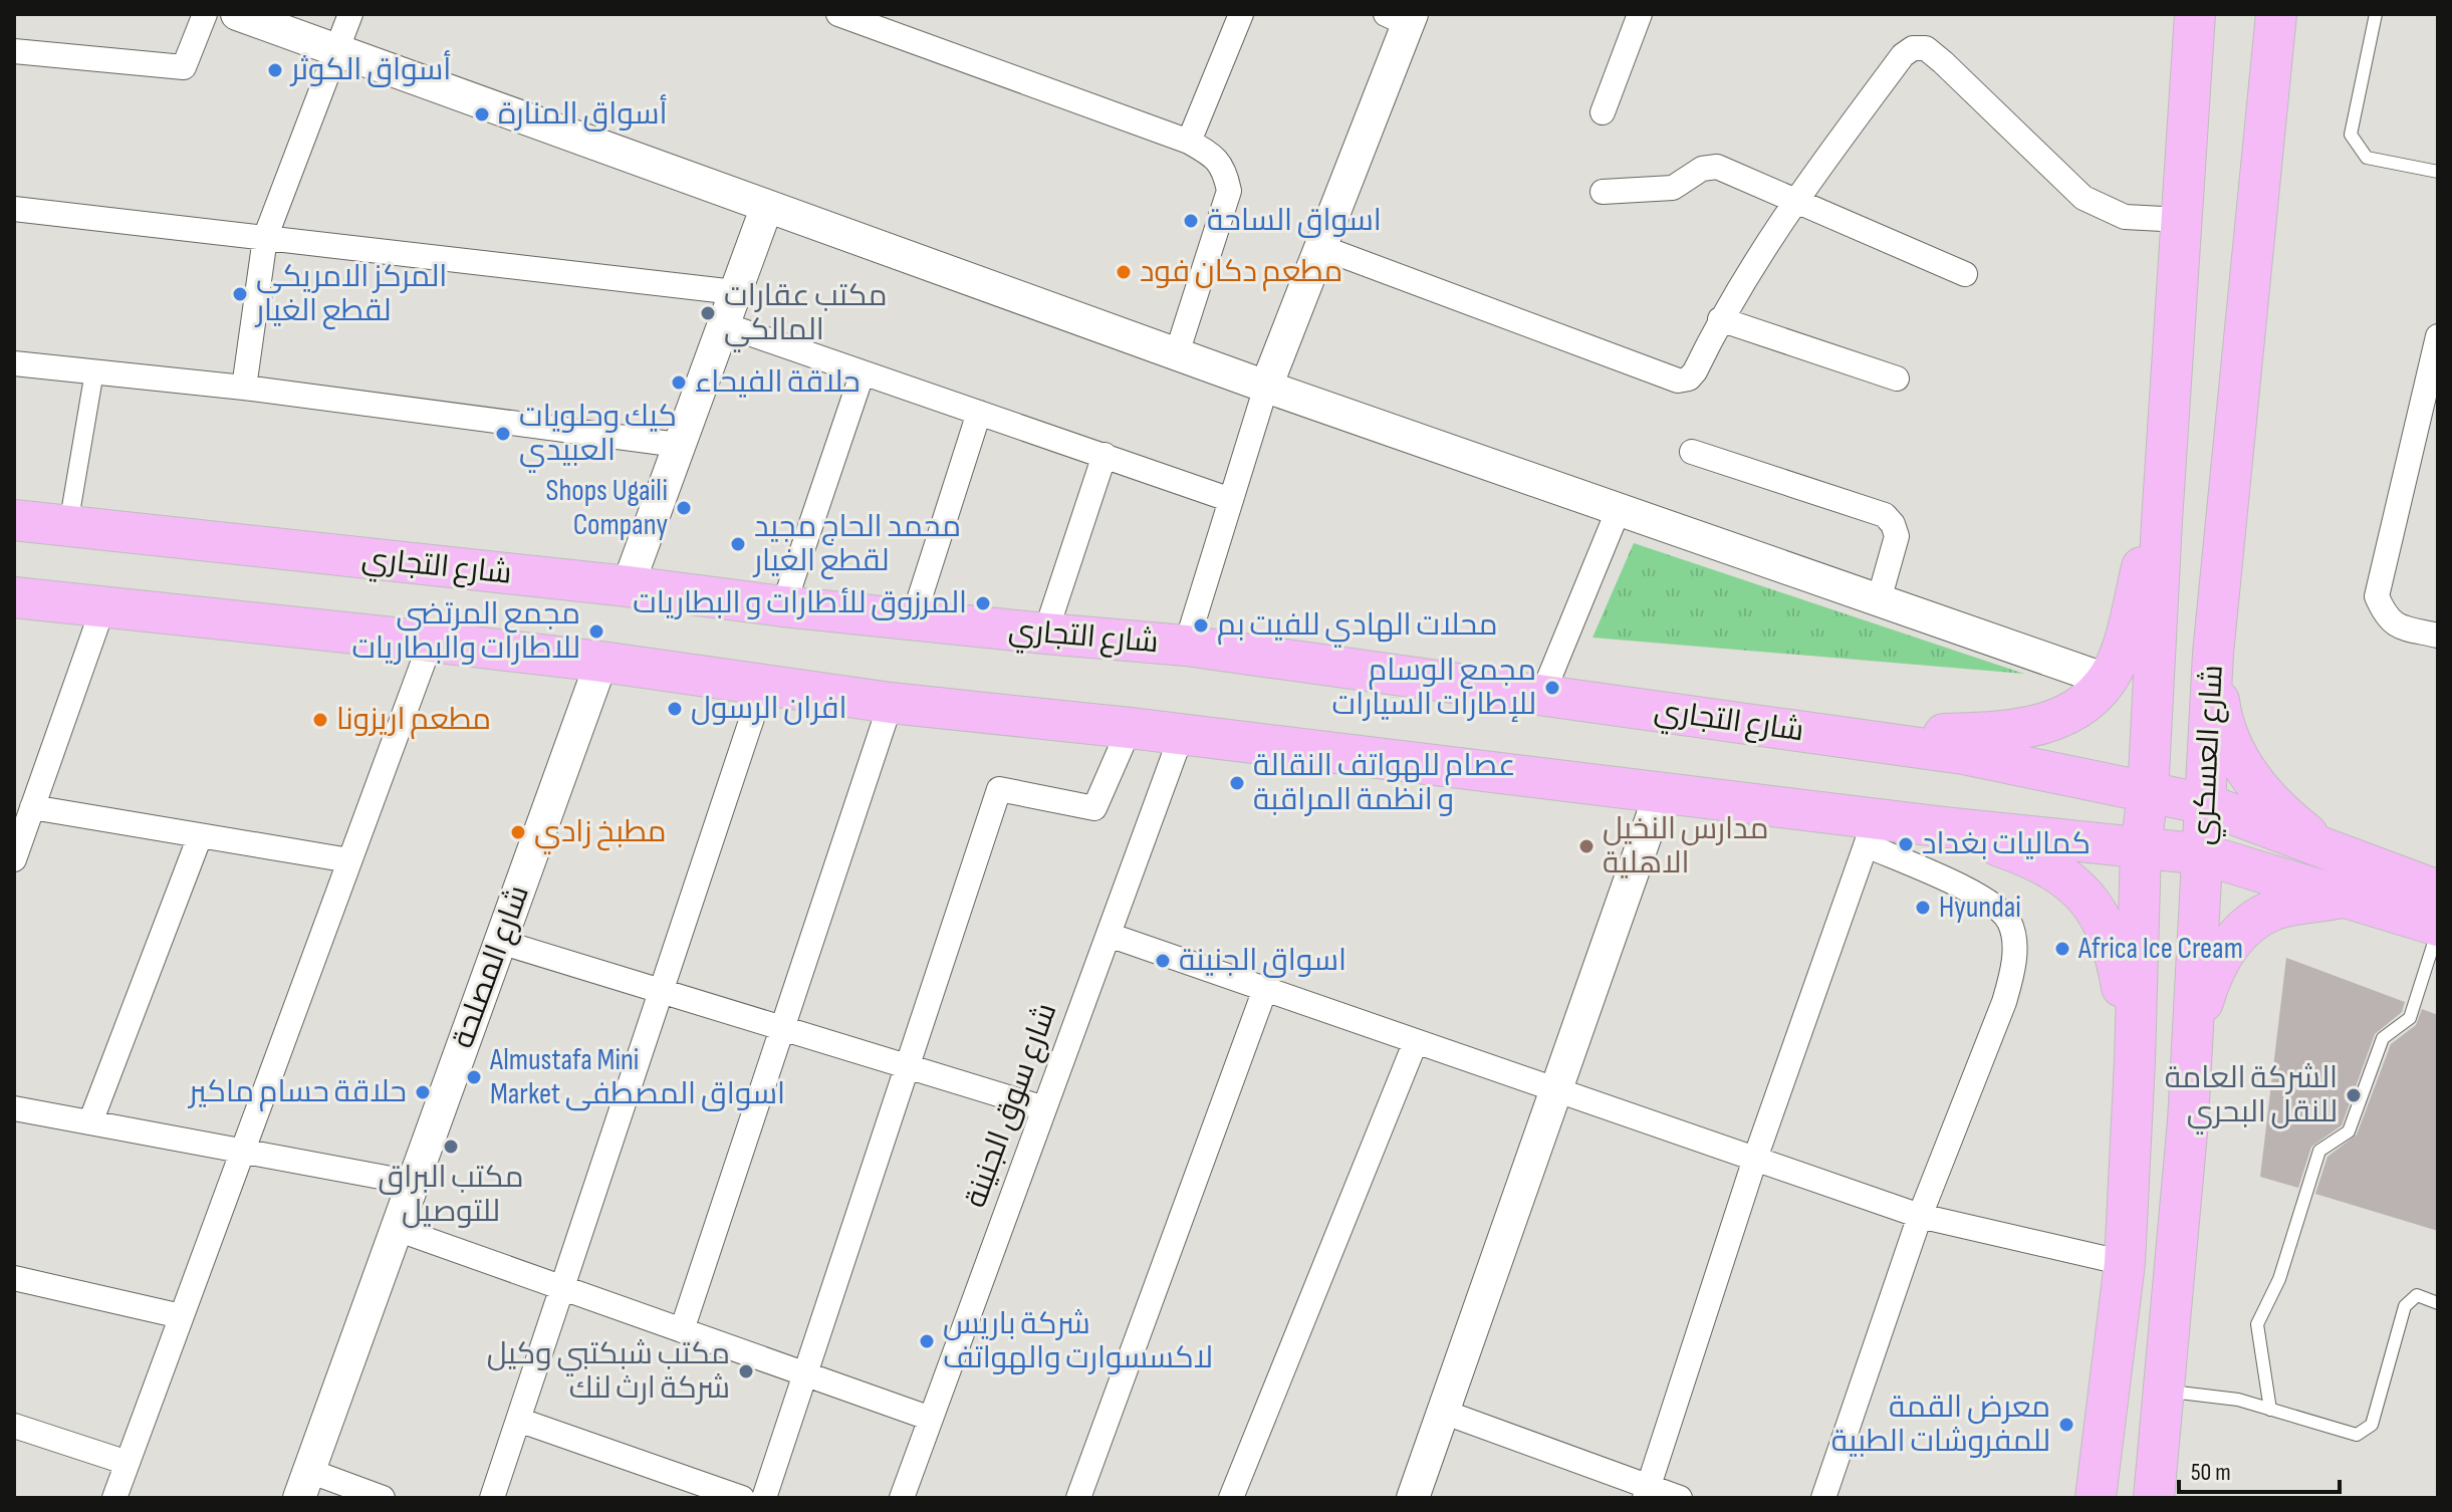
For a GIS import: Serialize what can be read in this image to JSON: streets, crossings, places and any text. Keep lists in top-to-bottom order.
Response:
{
  "streets": {
    "main road": ["شارع التجاري", "شارع العسكري"],
    "street": ["شارع المصلحة", "شارع سوق الجنينة"]
  },
  "crossings": [
    ["شارع التجاري", "شارع العسكري"]
  ],
  "places": [
    "أسواق الكوثر",
    "أسواق المنارة",
    "اسواق الساحة",
    "مطعم دكان فود",
    "المركز الامريكي لقطع الغيار",
    "مكتب عقارات المالكي",
    "حلاقة الفيحاء",
    "كيك وحلويات العبيدي",
    "Shops Ugaili Company",
    "محمد الحاج مجيد لقطع الغيار",
    "المرزوق للأطارات و البطاريات",
    "محلات الهادي للفيت بم",
    "مجمع المرتضى للاطارات والبطاريات",
    "مجمع الوسام للإطارات السيارات",
    "افران الرسول",
    "مطعم اريزونا",
    "عصام للهواتف النقالة و انظمة المراقبة",
    "مطبخ زادي",
    "كماليات بغداد",
    "مدارس النخيل الاهلية",
    "Hyundai",
    "Africa Ice Cream",
    "اسواق الجنينة",
    "Almustafa Mini Market اسواق المصطفى",
    "حلاقة حسام ماكير",
    "الشركة العامة للنقل البحري",
    "مكتب البراق للتوصيل",
    "شركة باريس لاكسسوارت والهواتف",
    "مكتب شبكتبي وكيل شركة ارث لنك",
    "معرض القمة للمفروشات الطبية"
  ],
  "scale_bar": "50 m"
}
